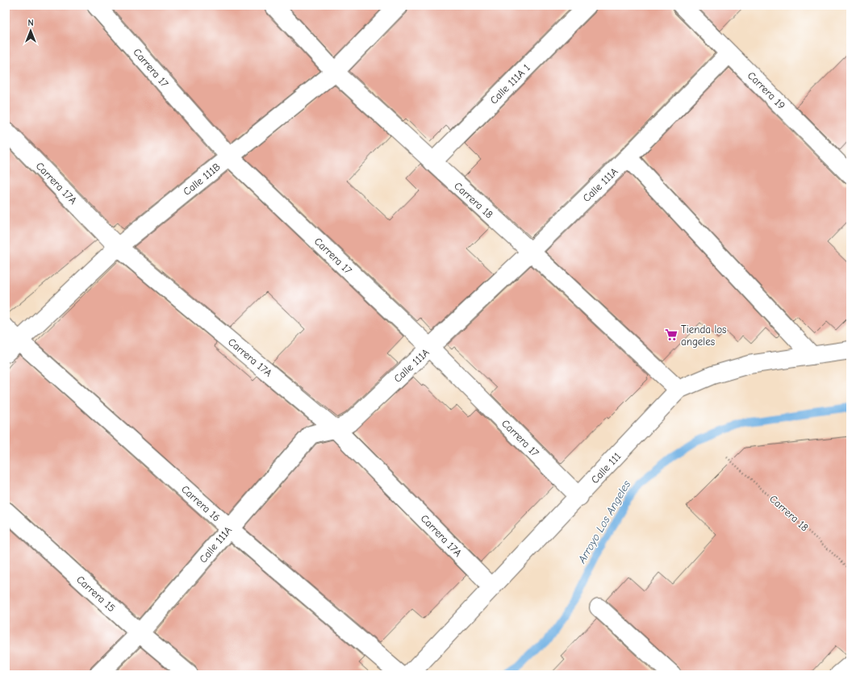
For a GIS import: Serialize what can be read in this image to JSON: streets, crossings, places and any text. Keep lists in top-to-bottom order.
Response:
{
  "streets": {
    "street": [
      "Carrera 17",
      "Calle 111A 1",
      "Carrera 19",
      "Calle 111B",
      "Carrera 17A",
      "Calle 111A",
      "Carrera 18",
      "Calle 111",
      "Carrera 16",
      "Carrera 15"
    ]
  },
  "crossings": [
    ["Carrera 17", "Calle 111B"],
    ["Carrera 17", "Calle 111A"],
    ["Carrera 17", "Calle 111"],
    ["Calle 111A 1", "Carrera 18"],
    ["Carrera 19", "Calle 111A"],
    ["Calle 111B", "Carrera 17A"],
    ["Calle 111B", "Carrera 18"],
    ["Calle 111B", "Carrera 16"],
    ["Carrera 17A", "Calle 111A"],
    ["Carrera 17A", "Calle 111"],
    ["Calle 111A", "Carrera 18"],
    ["Calle 111A", "Carrera 16"],
    ["Calle 111A", "Carrera 15"],
    ["Carrera 18", "Calle 111"]
  ],
  "water": ["Arroyo Los Angeles"],
  "places": {
    "supermarket": ["Tienda los angeles"]
  },
  "north": "top"
}
